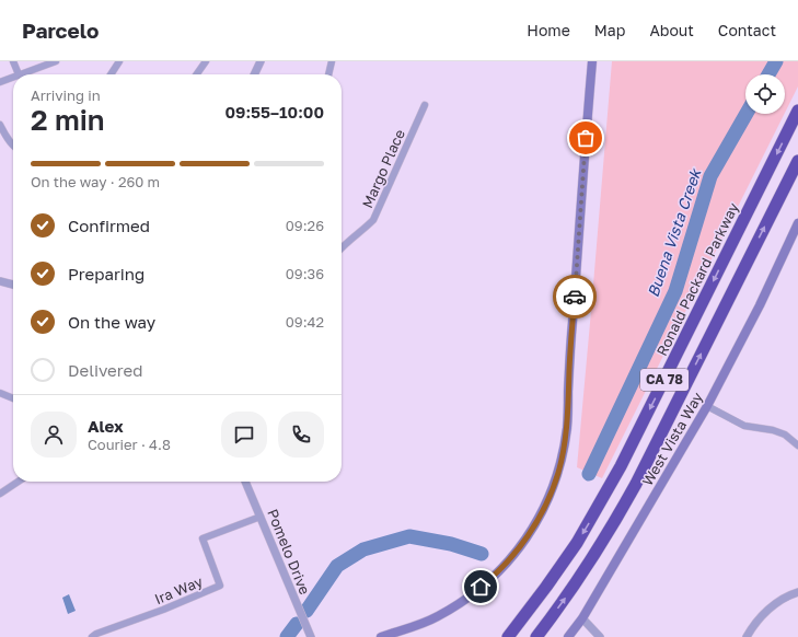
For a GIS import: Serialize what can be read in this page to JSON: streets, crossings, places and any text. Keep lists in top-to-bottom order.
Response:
{
  "streets": {
    "highway": ["Ronald Packard Parkway", "CA 78"],
    "main road": ["West Vista Way"],
    "street": ["Margo Place", "Pomelo Drive", "Ira Way"]
  },
  "crossings": [
    ["Pomelo Drive", "Ira Way"]
  ],
  "water": ["Buena Vista Creek"],
  "page": {
    "header": "Parcelo",
    "nav": [
      "Home",
      "Map",
      "About",
      "Contact"
    ],
    "heading": ["2 min", "Arriving in", "09:55–10:00"],
    "panel": ["Alex", "Courier · 4.8"],
    "bar": "On the way · 260 m",
    "list": [
      ["Confirmed", "09:26"],
      ["Preparing", "09:36"],
      ["On the way", "09:42"],
      "Delivered"
    ]
  }
}
